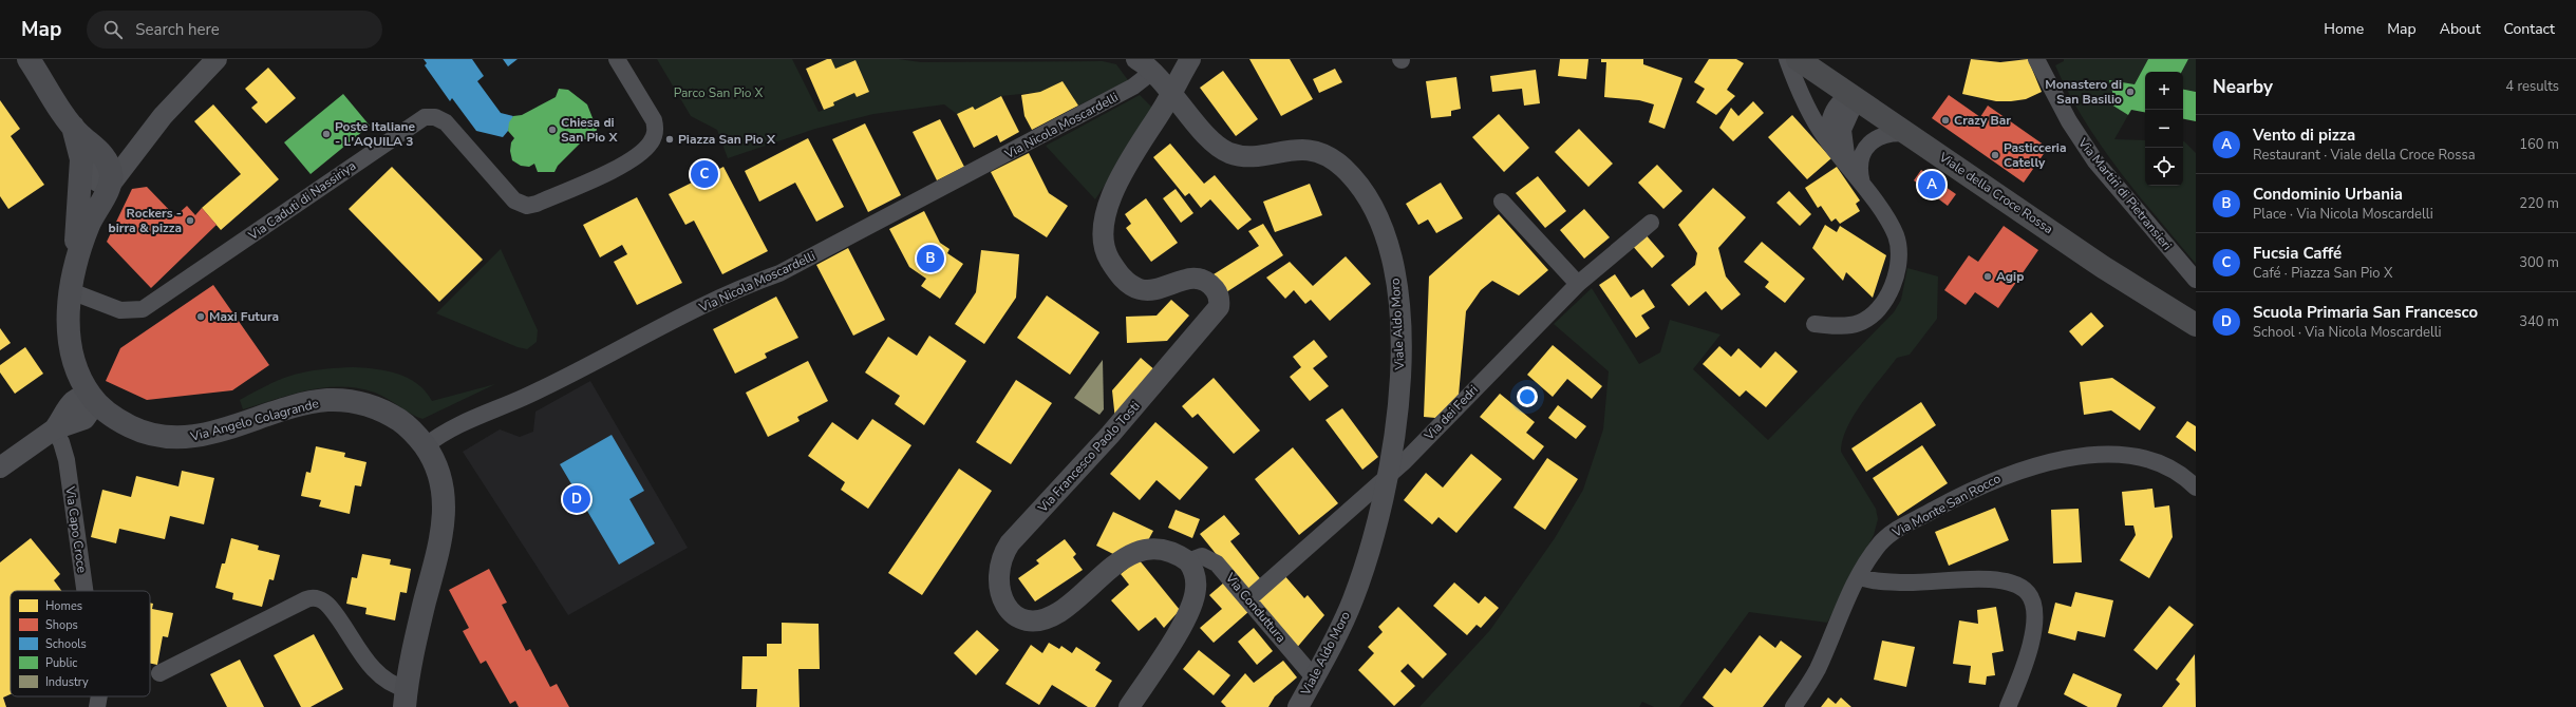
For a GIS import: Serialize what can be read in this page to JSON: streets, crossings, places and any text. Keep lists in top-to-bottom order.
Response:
{
  "streets": {
    "main road": ["Viale della Croce Rossa", "Via Angelo Colagrande"],
    "street": [
      "Via Nicola Moscardelli",
      "Via Martiri di Pietransieri",
      "Via Caduti di Nassiriya",
      "Viale Aldo Moro",
      "Via dei Fedri",
      "Via Francesco Paolo Tosti",
      "Via Monte San Rocco",
      "Via Capo Croce",
      "Via Conduttura"
    ]
  },
  "crossings": [
    ["Via Nicola Moscardelli", "Viale Aldo Moro"],
    ["Via Nicola Moscardelli", "Via Angelo Colagrande"],
    ["Viale Aldo Moro", "Via dei Fedri"],
    ["Viale Aldo Moro", "Via Francesco Paolo Tosti"],
    ["Viale Aldo Moro", "Via Conduttura"],
    ["Via dei Fedri", "Via Conduttura"],
    ["Via Francesco Paolo Tosti", "Via Conduttura"]
  ],
  "parks": ["Parco San Pio X"],
  "places": [
    "Monastero di San Basilio",
    "Crazy Bar",
    "Chiesa di San Pio X",
    "Poste Italiane - L'AQUILA 3",
    "Piazza San Pio X",
    "Pasticceria Catelly",
    "Rockers - birra & pizza",
    "Agip",
    "Maxi Futura"
  ],
  "legend": [
    "Homes",
    "Shops",
    "Schools",
    "Public",
    "Industry"
  ],
  "page": {
    "header": "Map",
    "search": "Search here",
    "nav": [
      "Home",
      "Map",
      "About",
      "Contact"
    ],
    "heading": ["Nearby", "4 results"],
    "map_buttons": ["+", "−"],
    "list": [
      {
        "mark": "A",
        "name": "Vento di pizza",
        "note": "Restaurant · Viale della Croce Rossa",
        "value": "160 m"
      },
      {
        "mark": "B",
        "name": "Condominio Urbania",
        "note": "Place · Via Nicola Moscardelli",
        "value": "220 m"
      },
      {
        "mark": "C",
        "name": "Fucsia Caffé",
        "note": "Café · Piazza San Pio X",
        "value": "300 m"
      },
      {
        "mark": "D",
        "name": "Scuola Primaria San Francesco",
        "note": "School · Via Nicola Moscardelli",
        "value": "340 m"
      }
    ],
    "pins": [
      "C",
      "A",
      "B",
      "D"
    ]
  }
}
